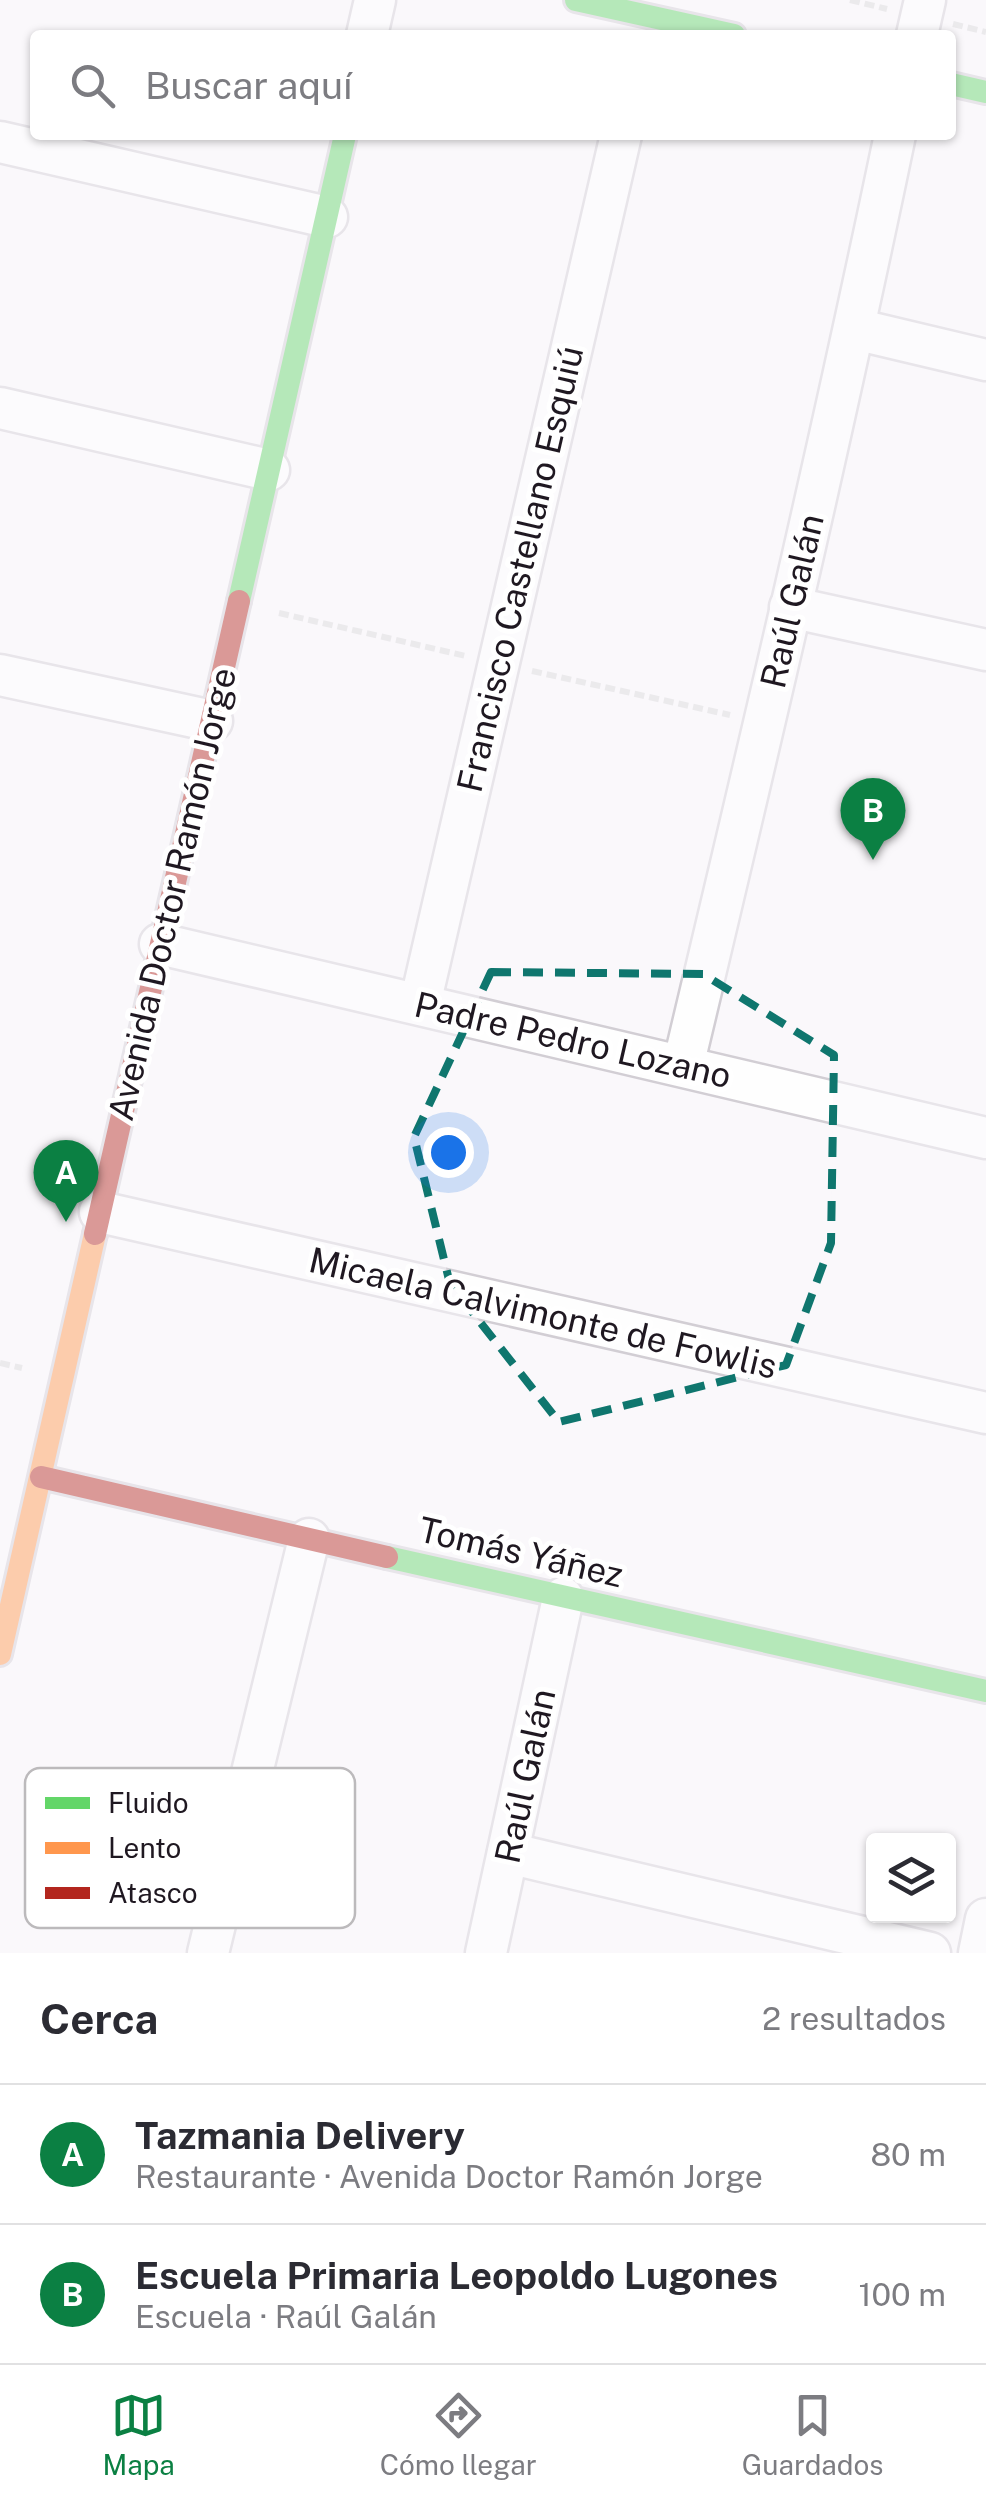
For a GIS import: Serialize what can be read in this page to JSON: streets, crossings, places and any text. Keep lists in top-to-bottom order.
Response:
{
  "streets": {
    "street": [
      "Francisco Castellano Esquiú",
      "Raúl Galán",
      "Avenida Doctor Ramón Jorge",
      "Padre Pedro Lozano",
      "Micaela Calvimonte de Fowlis",
      "Tomás Yáñez"
    ]
  },
  "crossings": [
    ["Francisco Castellano Esquiú", "Padre Pedro Lozano"],
    ["Raúl Galán", "Padre Pedro Lozano"],
    ["Raúl Galán", "Tomás Yáñez"],
    ["Avenida Doctor Ramón Jorge", "Padre Pedro Lozano"],
    ["Avenida Doctor Ramón Jorge", "Micaela Calvimonte de Fowlis"],
    ["Avenida Doctor Ramón Jorge", "Tomás Yáñez"]
  ],
  "legend": ["Fluido", "Lento", "Atasco"],
  "page": {
    "search": "Buscar aquí",
    "pins": ["B", "A"],
    "heading": ["Cerca", "2 resultados"],
    "list": [
      {
        "mark": "A",
        "name": "Tazmania Delivery",
        "note": "Restaurante · Avenida Doctor Ramón Jorge",
        "value": "80 m"
      },
      {
        "mark": "B",
        "name": "Escuela Primaria Leopoldo Lugones",
        "note": "Escuela · Raúl Galán",
        "value": "100 m"
      }
    ],
    "nav": ["Mapa", "Cómo llegar", "Guardados"]
  }
}
